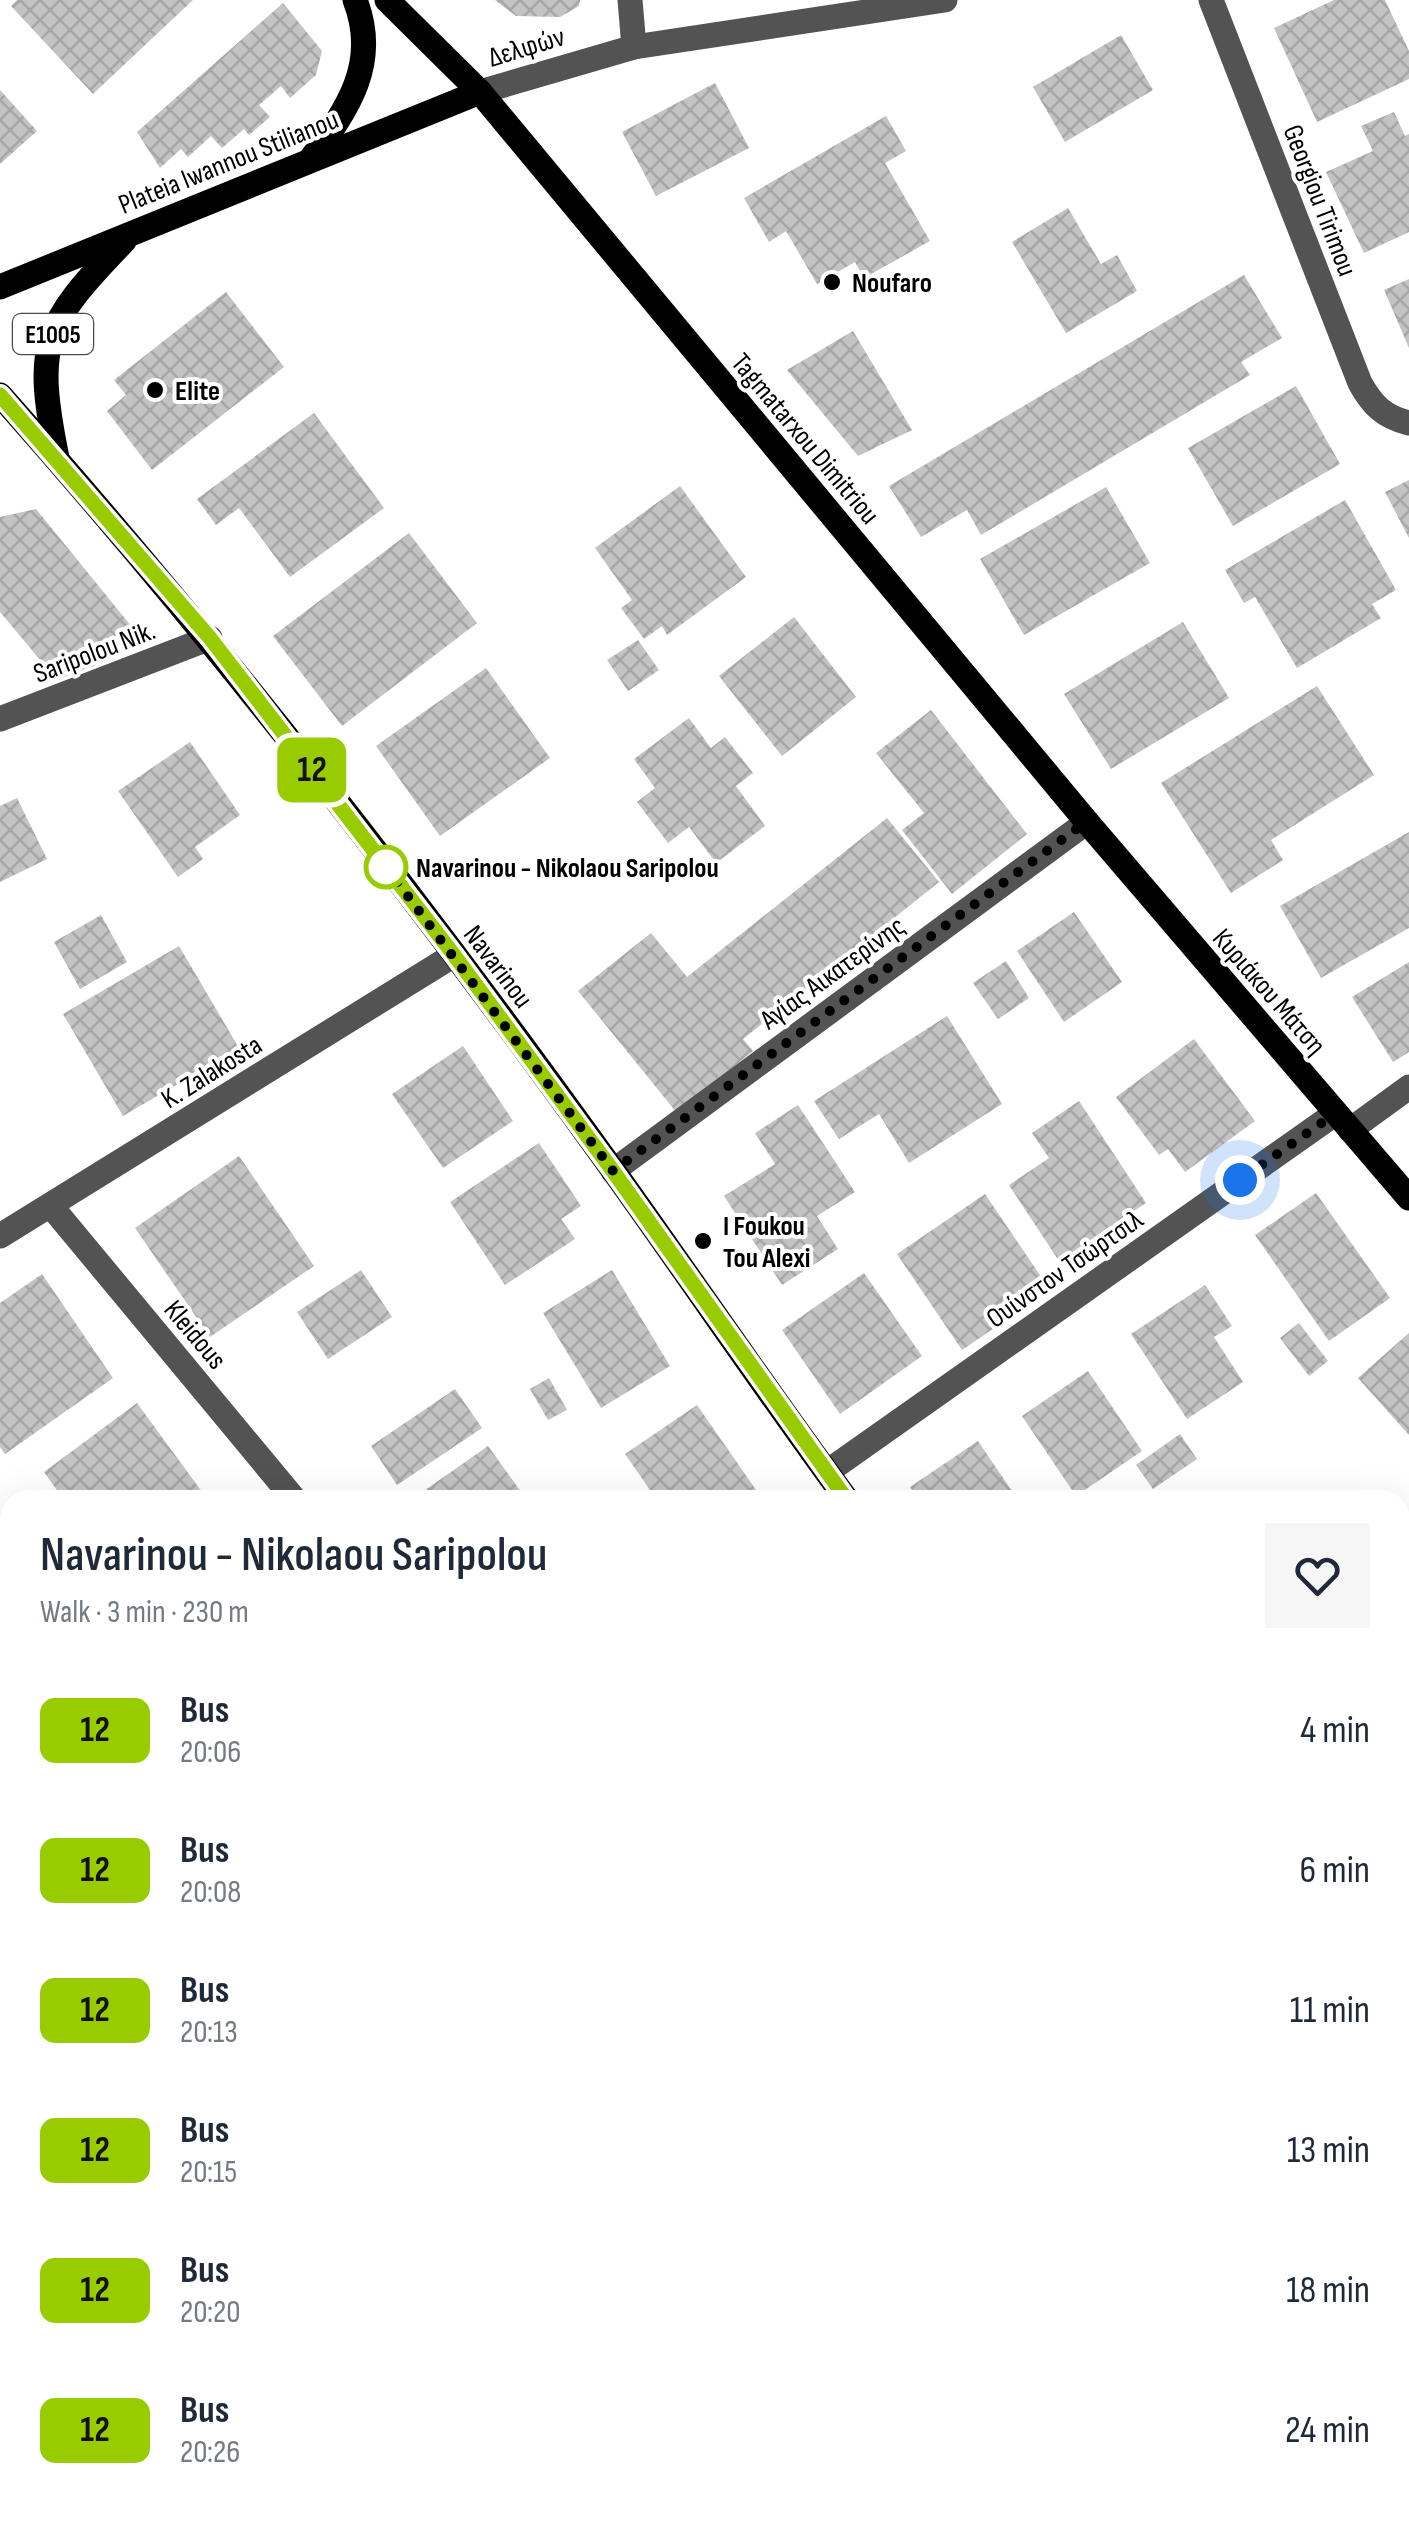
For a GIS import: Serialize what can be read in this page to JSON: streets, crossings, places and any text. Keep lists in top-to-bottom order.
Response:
{
  "streets": {
    "main road": [
      "Plateia Iwannou Stilianou",
      "E1005",
      "Tagmatarxou Dimitriou",
      "Navarinou",
      "Κυριάκου Μάτση"
    ],
    "street": [
      "Δελφών",
      "Georgiou Tirimou",
      "Saripolou Nik.",
      "Αγίας Αικατερίνης",
      "K. Zalakosta",
      "Ουίνστον Τσώρτσιλ",
      "Kleidous"
    ]
  },
  "crossings": [
    ["Δελφών", "Plateia Iwannou Stilianou"],
    ["Δελφών", "Tagmatarxou Dimitriou"],
    ["Plateia Iwannou Stilianou", "E1005"],
    ["Plateia Iwannou Stilianou", "Tagmatarxou Dimitriou"],
    ["E1005", "Navarinou"],
    ["Tagmatarxou Dimitriou", "Αγίας Αικατερίνης"],
    ["Tagmatarxou Dimitriou", "Κυριάκου Μάτση"],
    ["Saripolou Nik.", "Navarinou"],
    ["Navarinou", "Αγίας Αικατερίνης"],
    ["Navarinou", "K. Zalakosta"],
    ["Navarinou", "Ουίνστον Τσώρτσιλ"],
    ["Αγίας Αικατερίνης", "Κυριάκου Μάτση"],
    ["Κυριάκου Μάτση", "Ουίνστον Τσώρτσιλ"],
    ["K. Zalakosta", "Kleidous"]
  ],
  "places": [
    "Noufaro",
    "Elite",
    "Navarinou - Nikolaou Saripolou",
    "I Foukou Tou Alexi"
  ],
  "lines": ["bus line 12"],
  "page": {
    "on_map": "12",
    "heading": ["Navarinou - Nikolaou Saripolou", "Walk · 3 min · 230 m"],
    "list": [
      {
        "mark": "12",
        "name": "Bus",
        "note": "20:06",
        "value": "4 min"
      },
      {
        "mark": "12",
        "name": "Bus",
        "note": "20:08",
        "value": "6 min"
      },
      {
        "mark": "12",
        "name": "Bus",
        "note": "20:13",
        "value": "11 min"
      },
      {
        "mark": "12",
        "name": "Bus",
        "note": "20:15",
        "value": "13 min"
      },
      {
        "mark": "12",
        "name": "Bus",
        "note": "20:20",
        "value": "18 min"
      },
      {
        "mark": "12",
        "name": "Bus",
        "note": "20:26",
        "value": "24 min"
      }
    ]
  }
}
